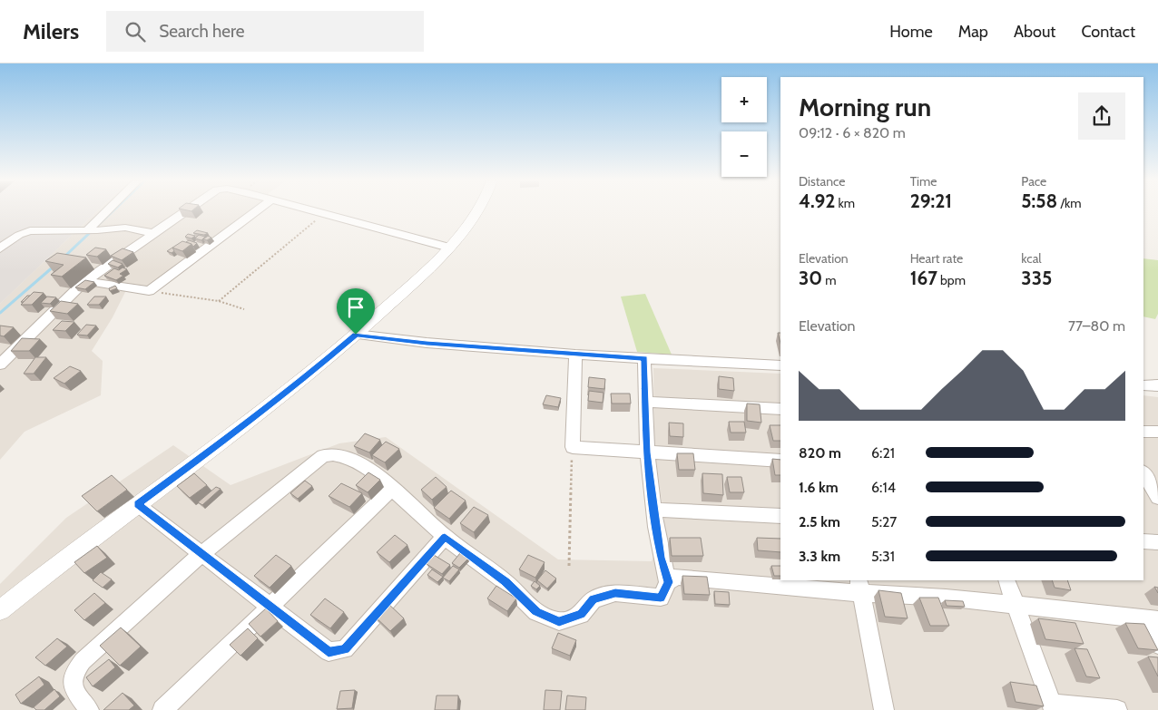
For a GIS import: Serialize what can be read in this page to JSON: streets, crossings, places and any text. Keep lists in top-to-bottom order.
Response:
{
  "page": {
    "header": "Milers",
    "search": "Search here",
    "nav": [
      "Home",
      "Map",
      "About",
      "Contact"
    ],
    "map_buttons": ["+", "−"],
    "heading": ["Morning run", "09:12 · 6 × 820 m"],
    "stats": [
      ["Distance", "4.92 km"],
      ["Time", "29:21"],
      ["Pace", "5:58 /km"],
      ["Elevation", "30 m"],
      ["Heart rate", "167 bpm"],
      ["kcal", "335"]
    ],
    "chart": ["Elevation", "77–80 m"],
    "list": [
      {
        "name": "820 m",
        "note": "6:21"
      },
      {
        "name": "1.6 km",
        "note": "6:14"
      },
      {
        "name": "2.5 km",
        "note": "5:27"
      },
      {
        "name": "3.3 km",
        "note": "5:31"
      }
    ]
  }
}
